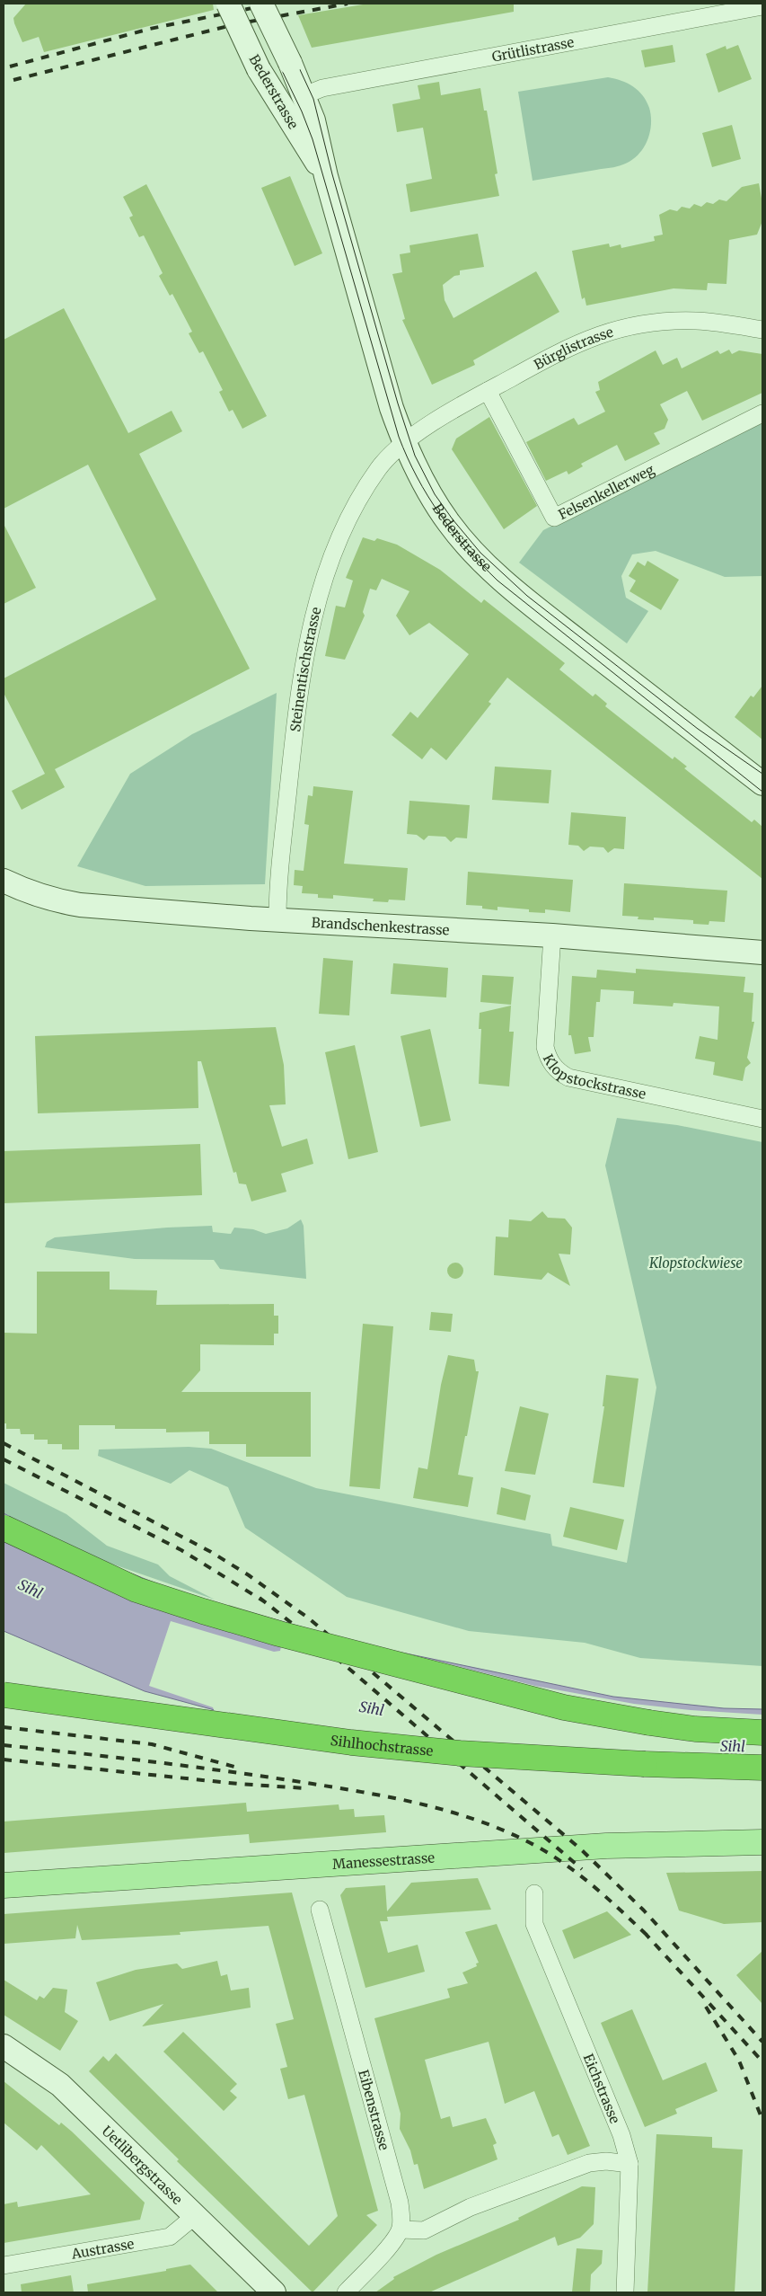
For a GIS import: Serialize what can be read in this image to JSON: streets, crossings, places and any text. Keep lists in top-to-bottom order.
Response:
{
  "streets": {
    "highway": ["Sihlhochstrasse"],
    "main road": [
      "Bederstrasse",
      "Brandschenkestrasse",
      "Manessestrasse",
      "Uetlibergstrasse"
    ],
    "street": [
      "Grütlistrasse",
      "Bürglistrasse",
      "Felsenkellerweg",
      "Steinentischstrasse",
      "Klopstockstrasse",
      "Eichstrasse",
      "Eibenstrasse",
      "Austrasse"
    ]
  },
  "crossings": [
    ["Grütlistrasse", "Bederstrasse"],
    ["Bederstrasse", "Bürglistrasse"],
    ["Bederstrasse", "Steinentischstrasse"],
    ["Bürglistrasse", "Felsenkellerweg"],
    ["Bürglistrasse", "Steinentischstrasse"],
    ["Steinentischstrasse", "Brandschenkestrasse"],
    ["Brandschenkestrasse", "Klopstockstrasse"],
    ["Uetlibergstrasse", "Austrasse"]
  ],
  "water": ["Sihl"],
  "parks": ["Klopstockwiese"]
}
